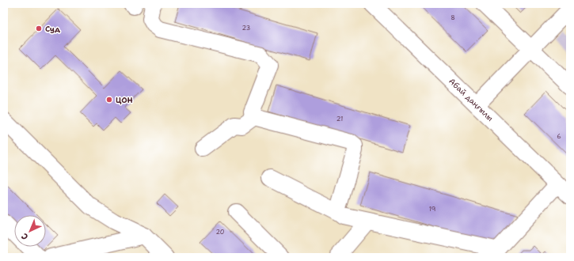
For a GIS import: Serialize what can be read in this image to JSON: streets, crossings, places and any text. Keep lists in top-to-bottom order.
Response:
{
  "streets": {
    "street": ["Абай даңғылы"]
  },
  "places": ["Суд", "ЦОН"],
  "house_numbers": [
    "8",
    "23",
    "21",
    "6",
    "19",
    "20"
  ],
  "north": "bottom left"
}
